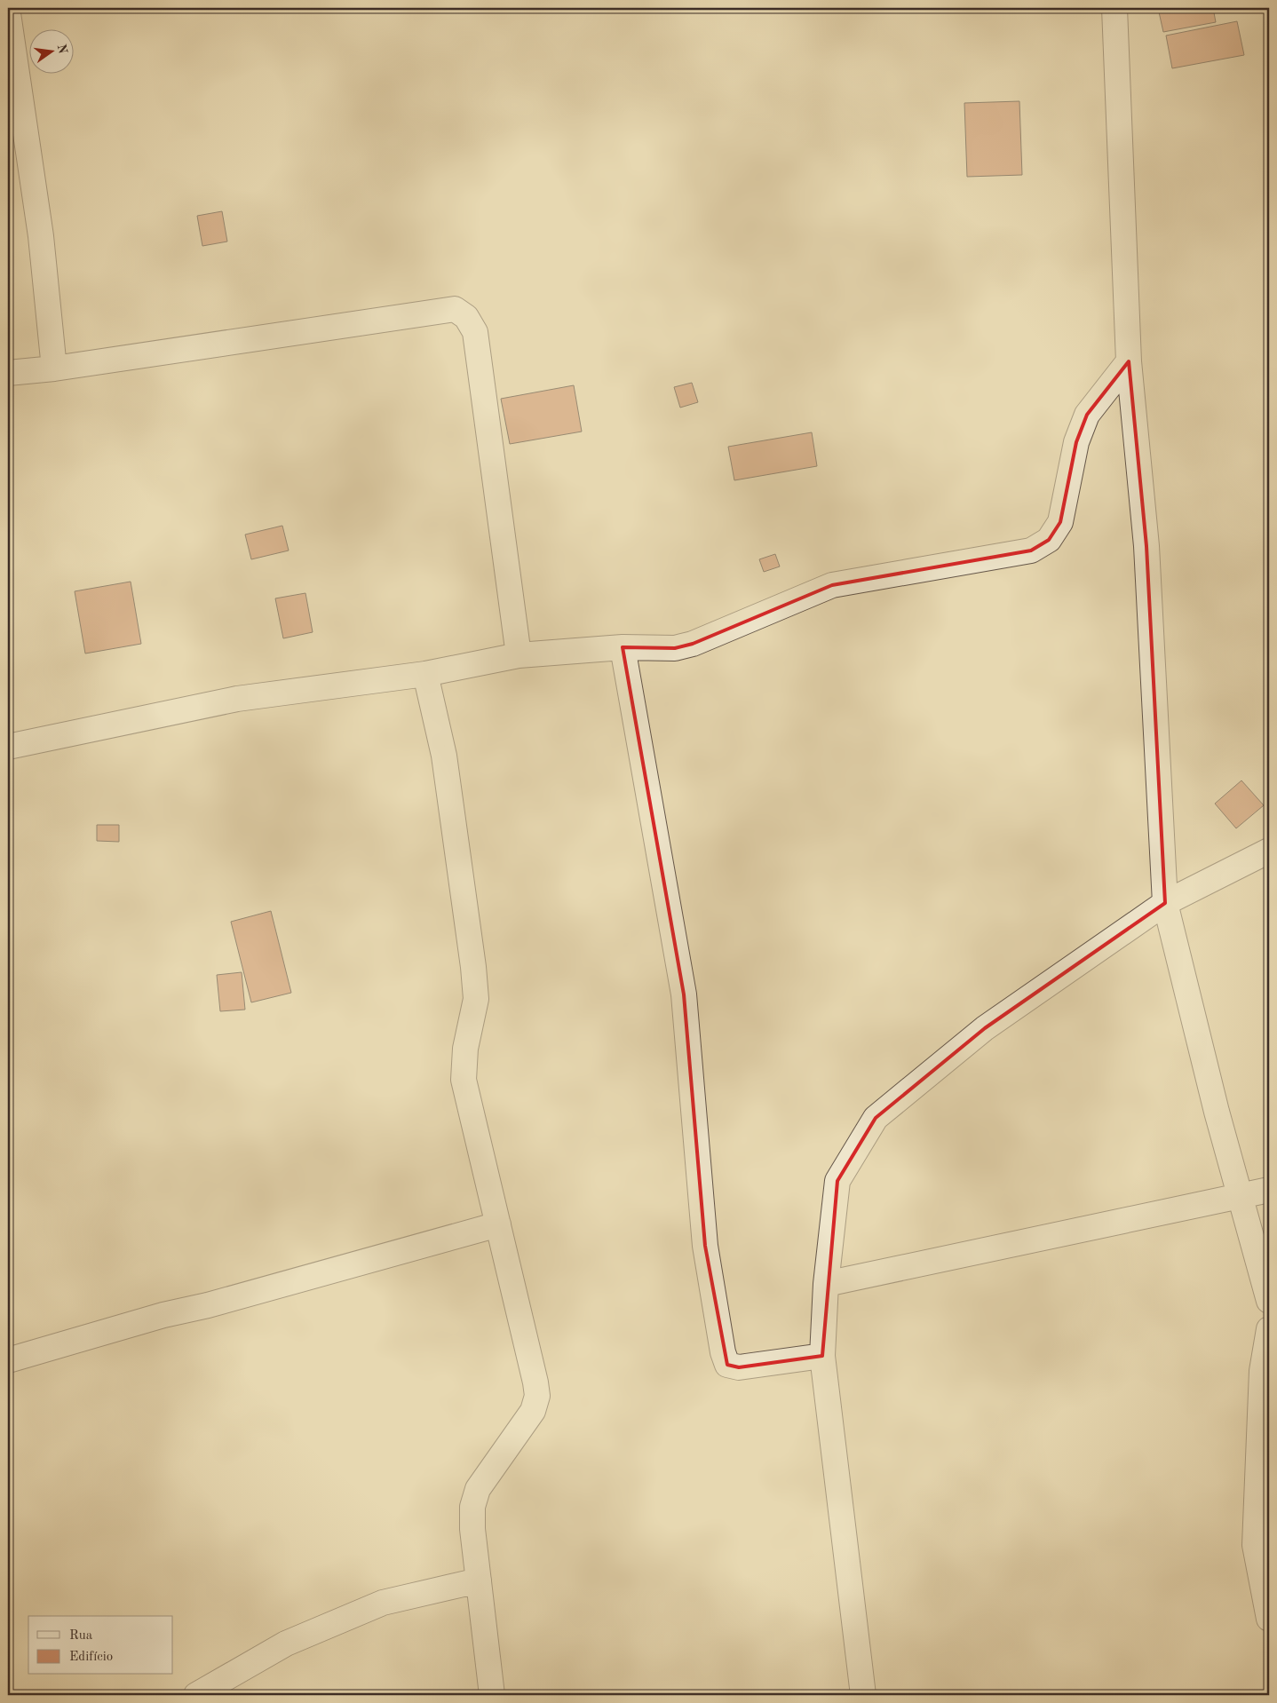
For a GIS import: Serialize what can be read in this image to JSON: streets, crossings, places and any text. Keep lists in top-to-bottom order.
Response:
{
  "legend": ["Rua", "Edifício"],
  "north": "right"
}
